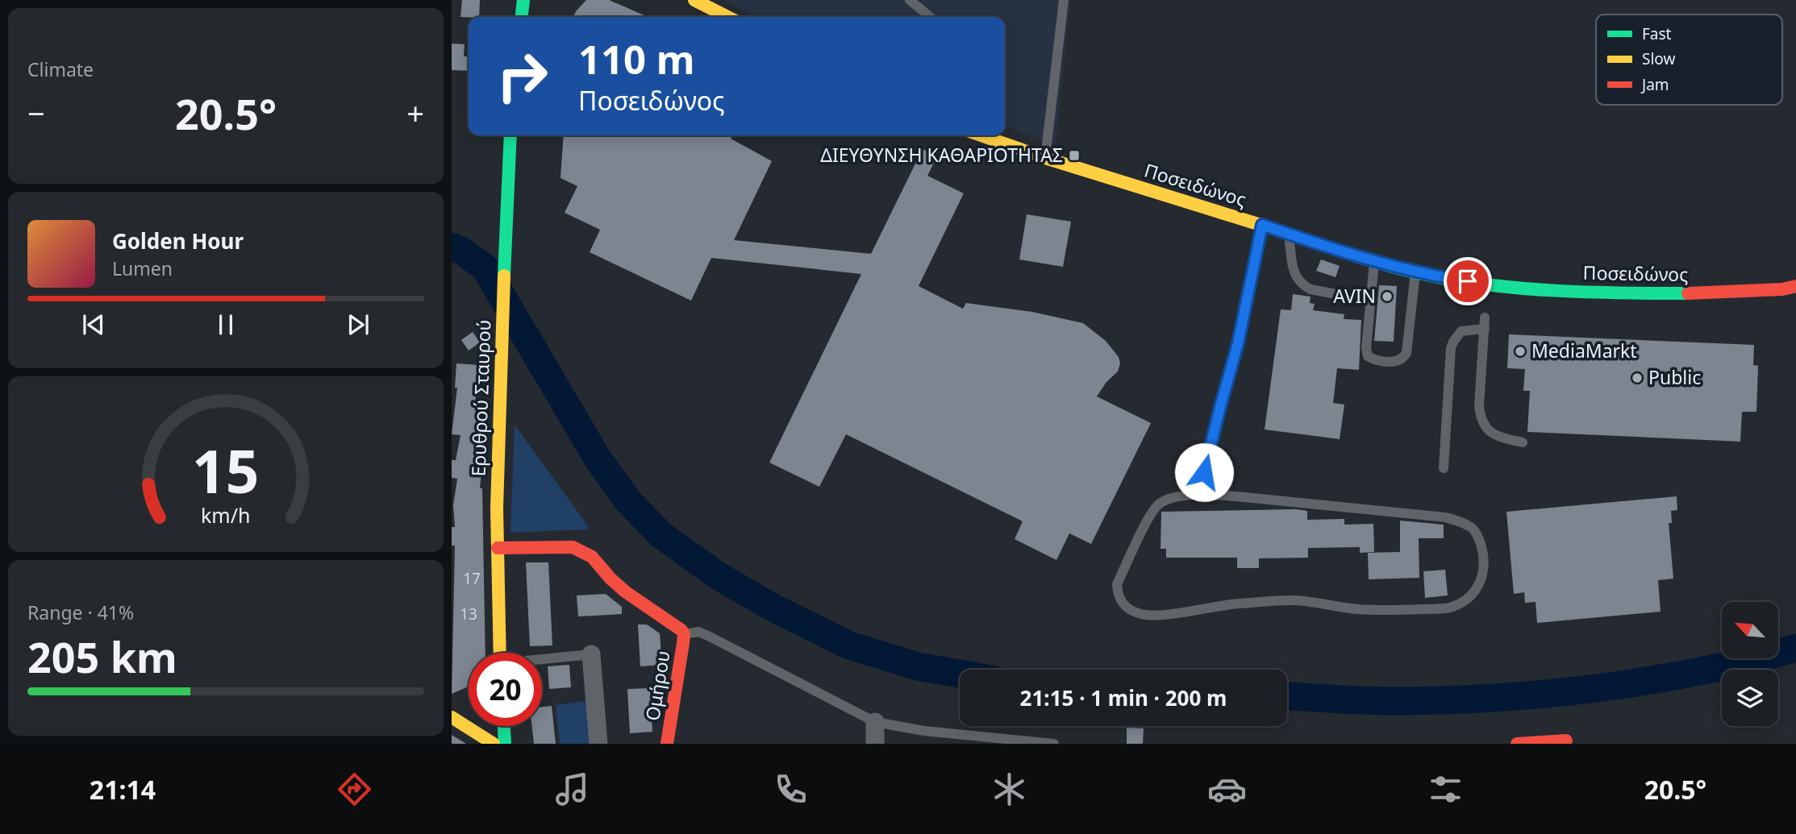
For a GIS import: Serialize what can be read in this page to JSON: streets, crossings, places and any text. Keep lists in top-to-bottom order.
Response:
{
  "streets": {
    "street": ["Ποσειδώνος", "Ερυθρού Σταυρού", "Ομήρου"]
  },
  "places": {
    "transit": ["ΔΙΕΥΘΥΝΣΗ ΚΑΘΑΡΙΟΤΗΤΑΣ"],
    "other": ["AVIN", "MediaMarkt", "Public"]
  },
  "house_numbers": ["17", "13"],
  "legend": ["Fast", "Slow", "Jam"],
  "north": "top left",
  "page": {
    "tile": [
      "Climate",
      ["Range · 41%", "205 km"]
    ],
    "turn": ["110 m", "Ποσειδώνος"],
    "heat": ["−", "20.5°", "+"],
    "song": ["Golden Hour", "Lumen"],
    "limit": "20",
    "trip": "21:15 · 1 min · 200 m",
    "tabs": ["21:14", "20.5°"],
    "gauge": ["15", "km/h"]
  }
}
